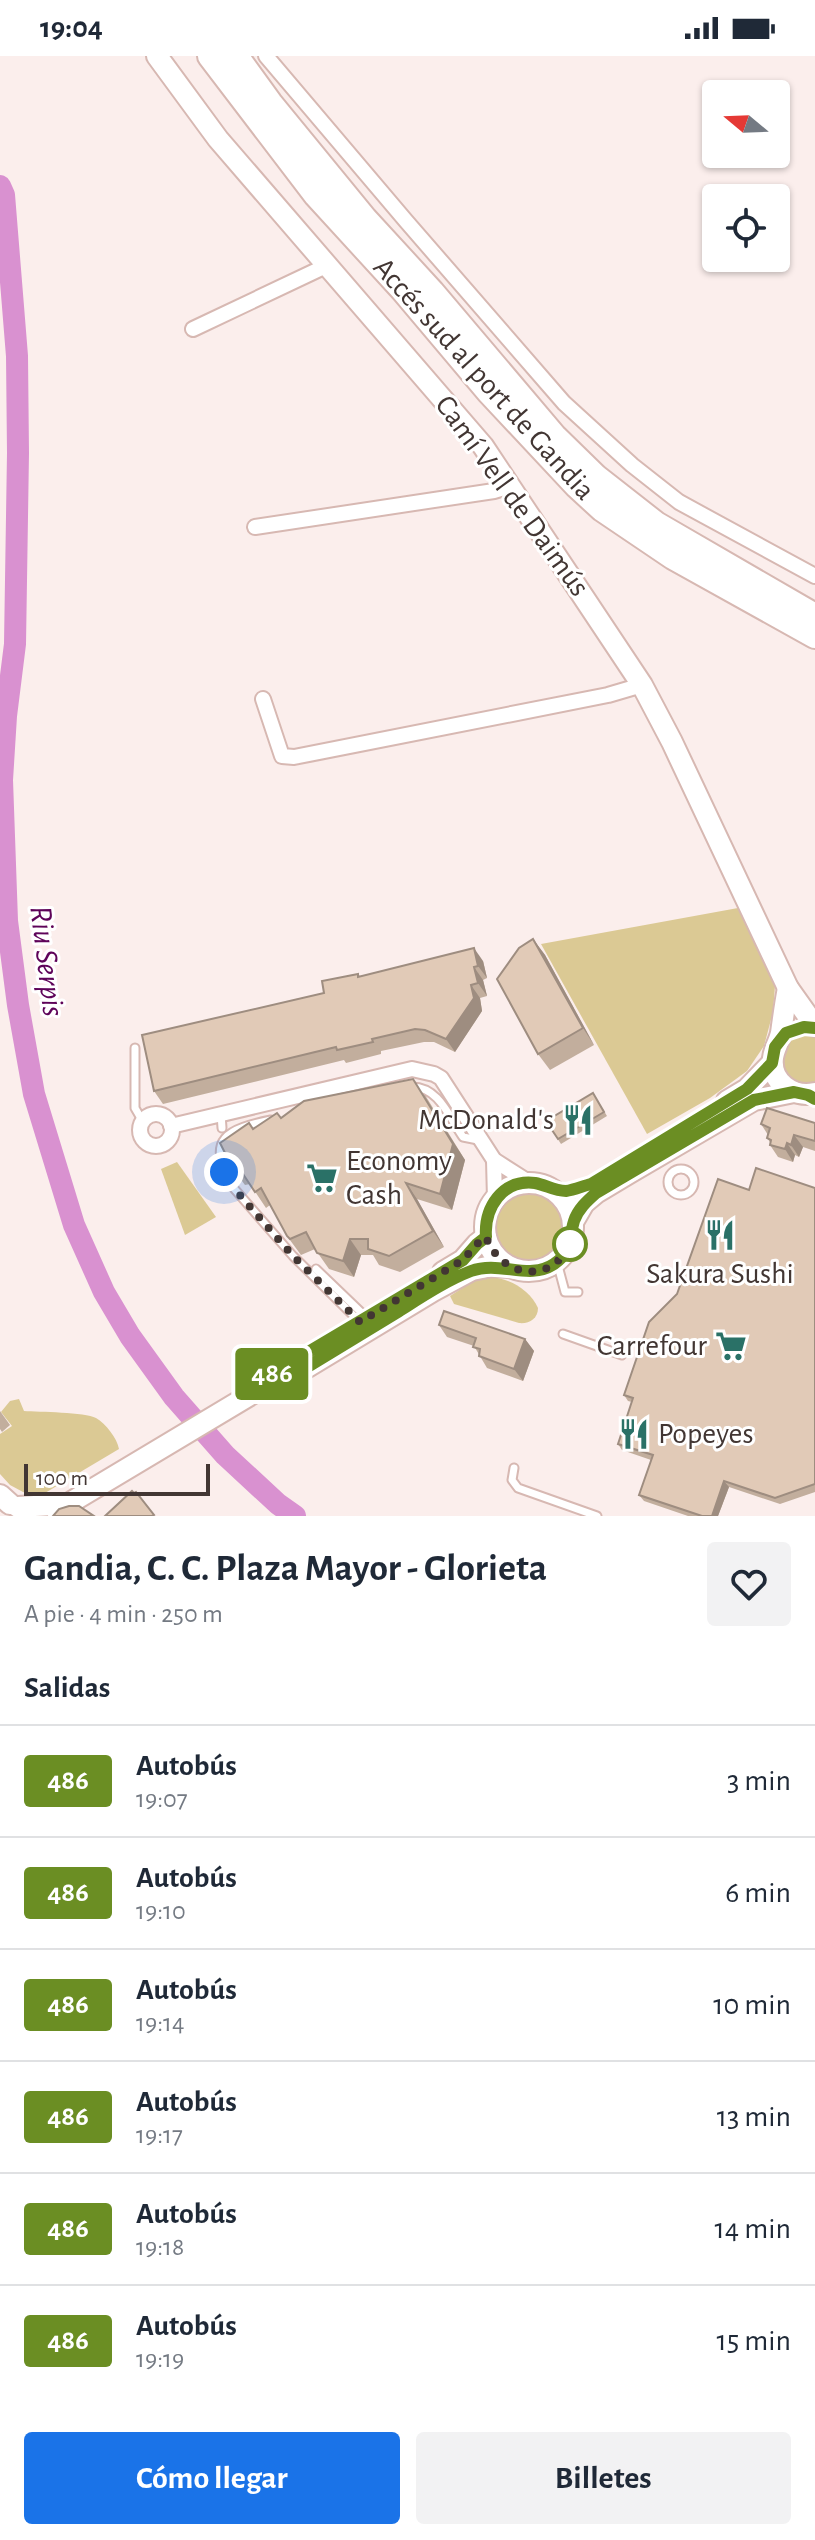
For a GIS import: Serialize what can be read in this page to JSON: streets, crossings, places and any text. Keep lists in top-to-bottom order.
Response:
{
  "streets": {
    "highway": ["Accés sud al port de Gandia"],
    "main road": ["Camí Vell de Daimús"]
  },
  "water": ["Riu Serpis"],
  "places": {
    "restaurant": ["McDonald's", "Sakura Sushi", "Popeyes"],
    "supermarket": ["Economy Cash", "Carrefour"]
  },
  "lines": ["bus line 486"],
  "scale_bar": "100 m",
  "north": "left",
  "page": {
    "status": "19:04",
    "on_map": "486",
    "scale": "100 m",
    "heading": [
      ["Gandia, C. C. Plaza Mayor - Glorieta", "A pie · 4 min · 250 m"],
      "Salidas"
    ],
    "list": [
      {
        "mark": "486",
        "name": "Autobús",
        "note": "19:07",
        "value": "3 min"
      },
      {
        "mark": "486",
        "name": "Autobús",
        "note": "19:10",
        "value": "6 min"
      },
      {
        "mark": "486",
        "name": "Autobús",
        "note": "19:14",
        "value": "10 min"
      },
      {
        "mark": "486",
        "name": "Autobús",
        "note": "19:17",
        "value": "13 min"
      },
      {
        "mark": "486",
        "name": "Autobús",
        "note": "19:18",
        "value": "14 min"
      },
      {
        "mark": "486",
        "name": "Autobús",
        "note": "19:19",
        "value": "15 min"
      }
    ],
    "buttons": ["Cómo llegar", "Billetes"]
  }
}
